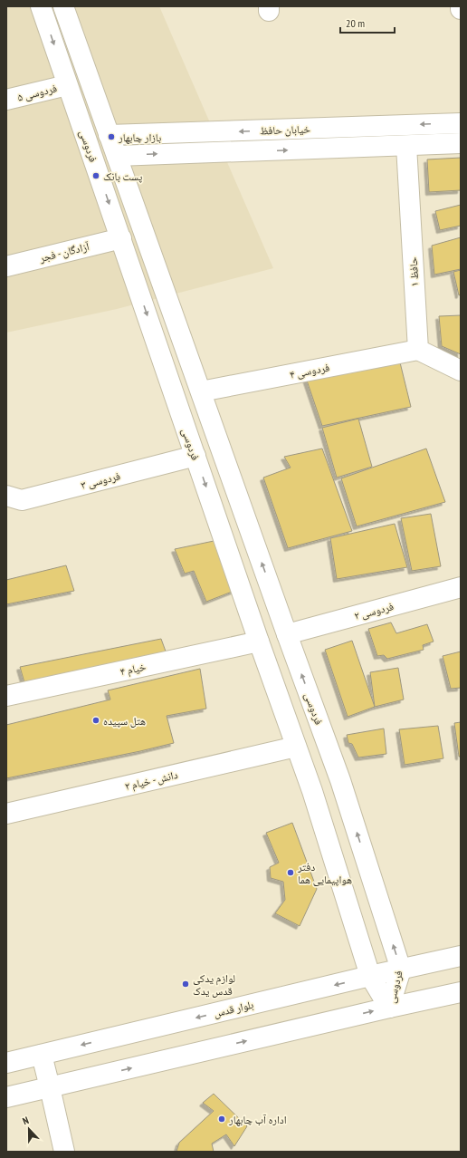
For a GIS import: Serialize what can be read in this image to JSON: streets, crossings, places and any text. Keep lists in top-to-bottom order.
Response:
{
  "streets": {
    "street": [
      "فردوسی ۵",
      "خیابان حافظ",
      "فردوسی",
      "آزادگان - فجر",
      "حافظ ۱",
      "فردوسی ۴",
      "فردوسی ۳",
      "فردوسی ۲",
      "خیام ۴",
      "دانش - خیام ۲",
      "بلوار قدس"
    ]
  },
  "crossings": [
    ["فردوسی ۵", "فردوسی"],
    ["خیابان حافظ", "فردوسی"],
    ["خیابان حافظ", "حافظ ۱"],
    ["فردوسی", "آزادگان - فجر"],
    ["فردوسی", "فردوسی ۴"],
    ["فردوسی", "فردوسی ۳"],
    ["فردوسی", "فردوسی ۲"],
    ["فردوسی", "خیام ۴"],
    ["فردوسی", "دانش - خیام ۲"],
    ["فردوسی", "بلوار قدس"],
    ["حافظ ۱", "فردوسی ۴"]
  ],
  "places": [
    "بازار چابهار",
    "پست بانک",
    "هتل سپیده",
    "دفتر هواپیمایی هما",
    "لوازم یدکی قدس یدک",
    "اداره آب چابهار"
  ],
  "scale_bar": "20 m",
  "north": "top"
}
